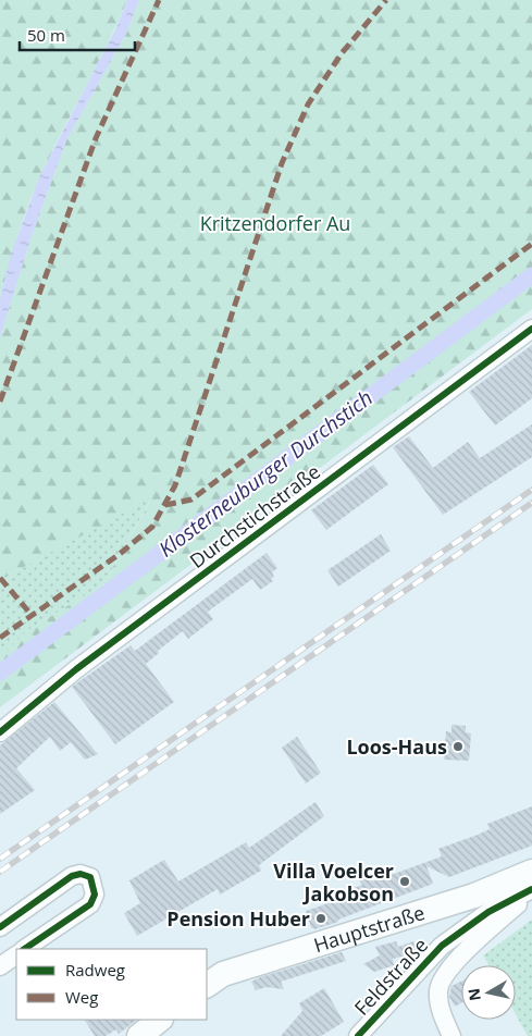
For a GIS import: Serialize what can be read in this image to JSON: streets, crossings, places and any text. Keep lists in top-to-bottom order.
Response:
{
  "streets": {
    "main road": ["Hauptstraße"],
    "street": ["Durchstichstraße", "Feldstraße"]
  },
  "water": ["Klosterneuburger Durchstich"],
  "parks": ["Kritzendorfer Au"],
  "places": ["Loos-Haus", "Villa Voelcer Jakobson", "Pension Huber"],
  "legend": ["Radweg", "Weg"],
  "scale_bar": "50 m",
  "north": "left"
}
